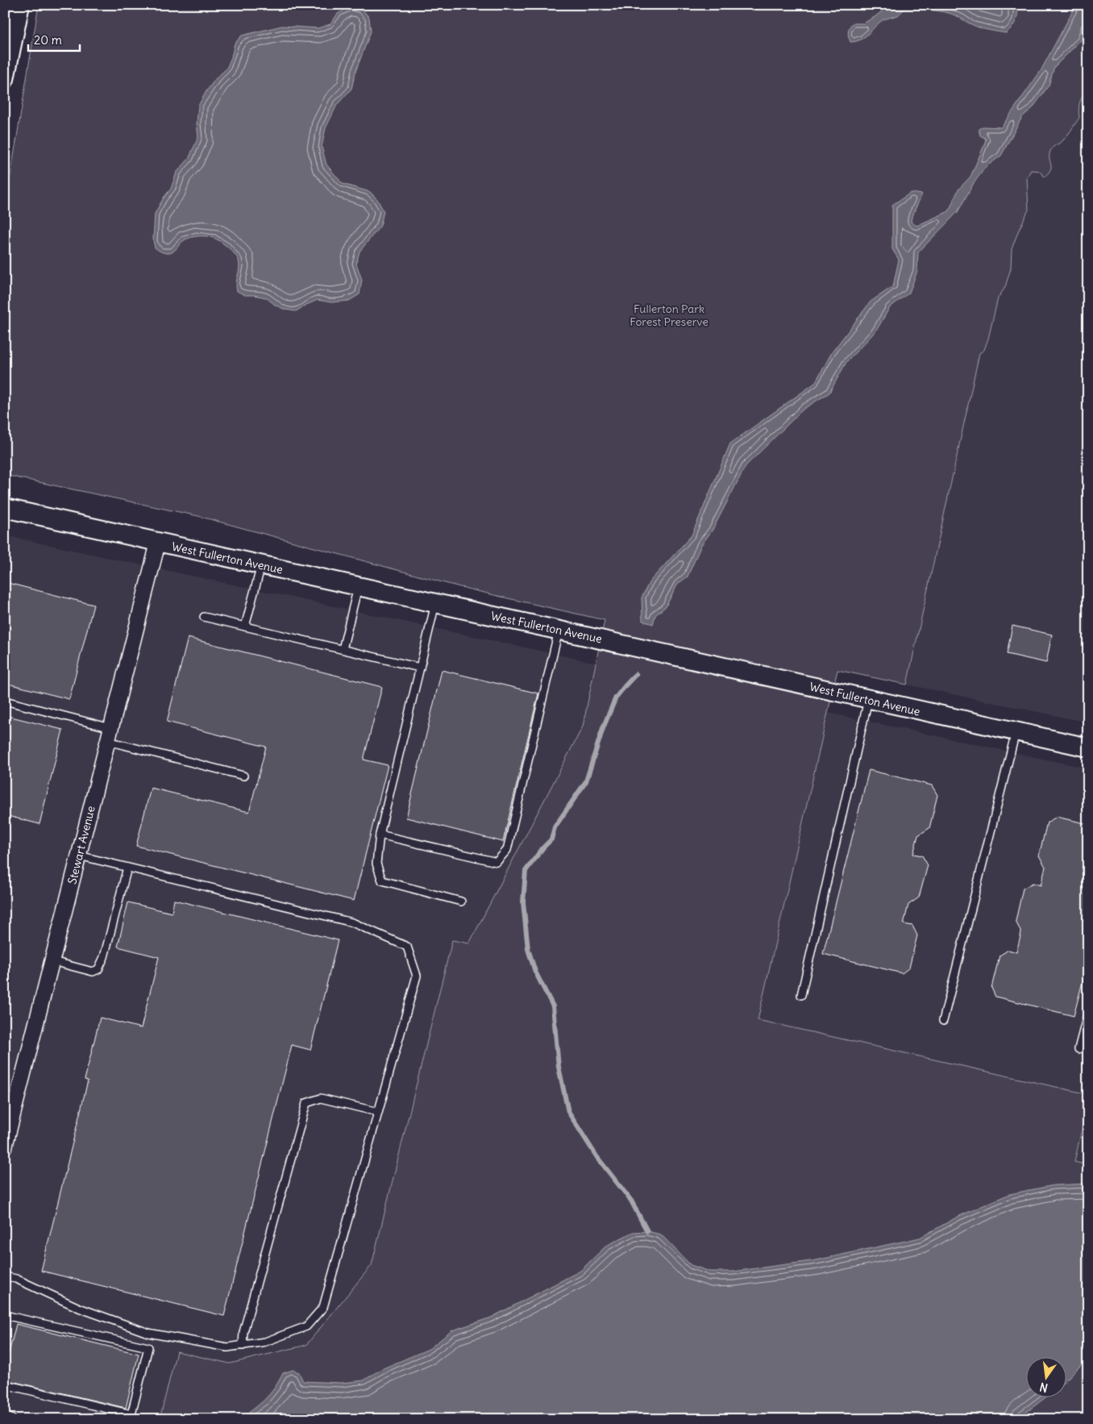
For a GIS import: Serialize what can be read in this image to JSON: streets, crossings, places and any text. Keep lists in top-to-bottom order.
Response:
{
  "streets": {
    "street": ["West Fullerton Avenue", "Stewart Avenue"]
  },
  "crossings": [
    ["West Fullerton Avenue", "Stewart Avenue"]
  ],
  "parks": ["Fullerton Park Forest Preserve"],
  "scale_bar": "20 m",
  "north": "bottom"
}
